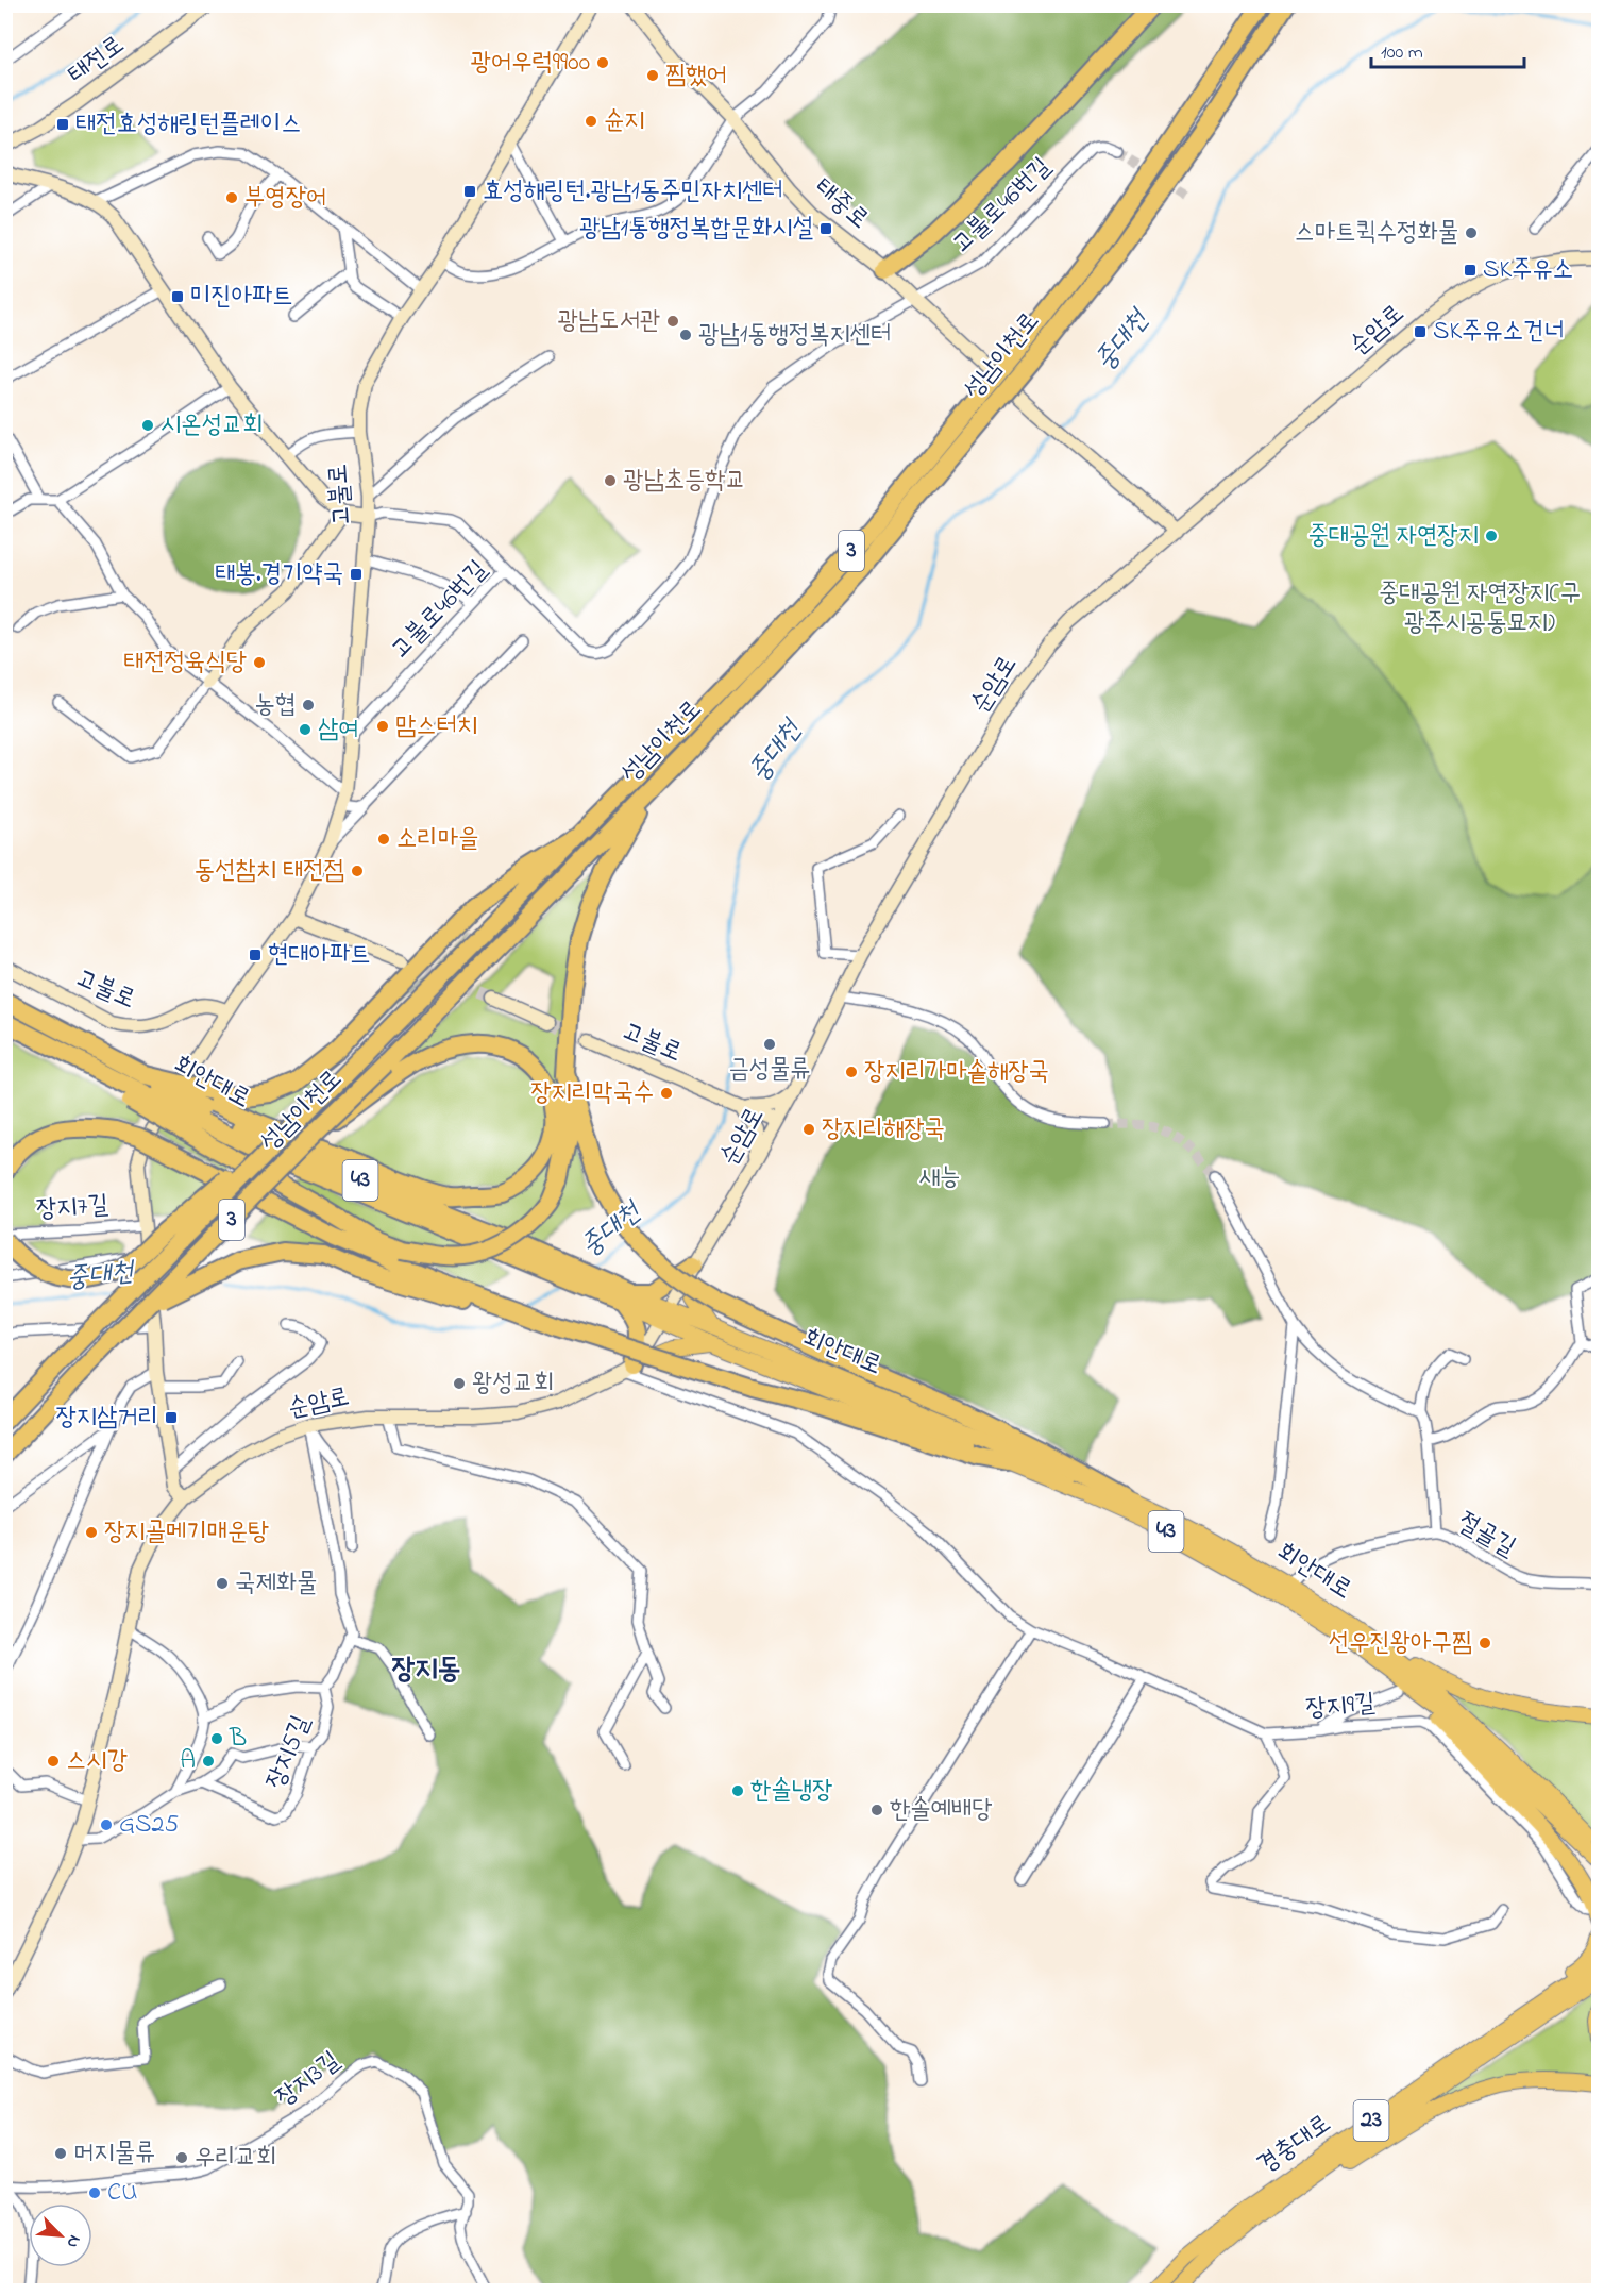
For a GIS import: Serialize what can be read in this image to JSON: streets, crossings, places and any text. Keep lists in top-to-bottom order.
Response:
{
  "streets": {
    "highway": [
      "성남이천로",
      "3",
      "회안대로",
      "43"
    ],
    "main road": ["23", "경충대로"],
    "street": [
      "태전로",
      "태중로",
      "고불로46번길",
      "순암로",
      "고불로",
      "장지7길",
      "절골길",
      "장지9길",
      "장지5길",
      "장지3길"
    ]
  },
  "crossings": [
    ["태중로", "고불로46번길"],
    ["태중로", "순암로"],
    ["고불로46번길", "고불로"],
    ["순암로", "회안대로"],
    ["순암로", "장지7길"],
    ["순암로", "장지9길"],
    ["고불로", "장지7길"],
    ["회안대로", "절골길"]
  ],
  "districts": ["장지동"],
  "water": ["중대천"],
  "parks": ["중대공원 자연장지(구 광주시공동묘지)", "새능"],
  "places": {
    "other": [
      "광어우럭9900",
      "찜했어",
      "슌지",
      "부영장어",
      "스마트퀵수정화물",
      "광남도서관",
      "광남1동행정복지센터",
      "시온성교회",
      "광남초등학교",
      "중대공원 자연장지",
      "태전정육식당",
      "농협",
      "맘스터치",
      "삼여",
      "소리마을",
      "동선참치 태전점",
      "금성물류",
      "장지리가마솥해장국",
      "장지리막국수",
      "장지리해장국",
      "왕성교회",
      "장지골메기매운탕",
      "국제화물",
      "선우진왕아구찜",
      "B",
      "스시강",
      "A",
      "한솔냉장",
      "한솔예배당",
      "GS25",
      "머지물류",
      "우리교회",
      "CU"
    ],
    "transit": [
      "태전효성해링턴플레이스",
      "효성해링턴.광남1동주민자치센터",
      "광남1통행정복합문화시설",
      "SK주유소",
      "미진아파트",
      "SK주유소건너",
      "태봉.경기약국",
      "현대아파트",
      "장지삼거리"
    ]
  },
  "scale_bar": "100 m",
  "north": "bottom right"
}
